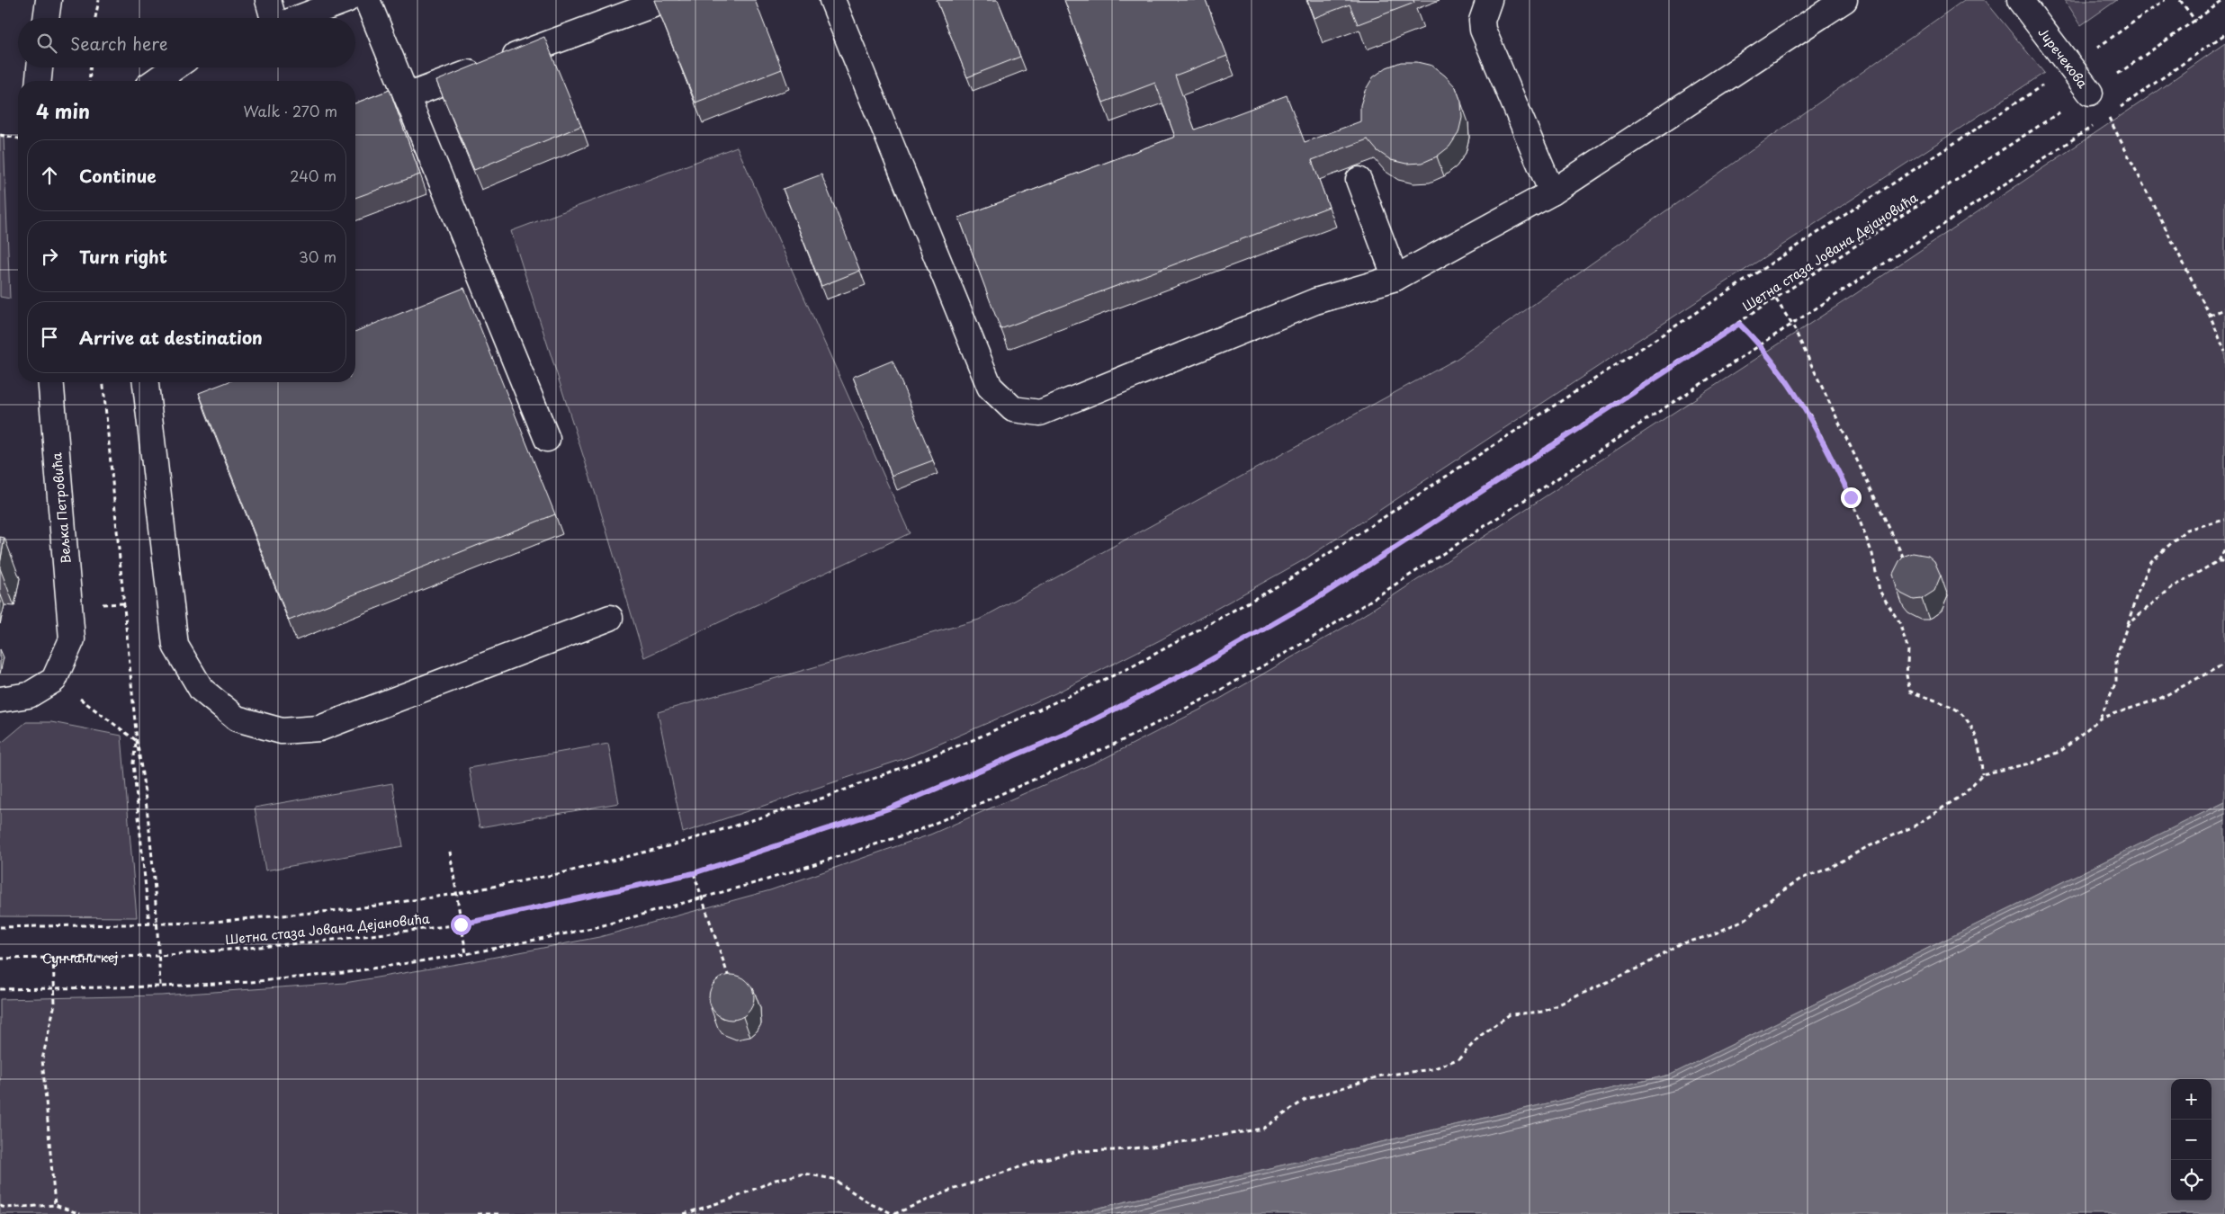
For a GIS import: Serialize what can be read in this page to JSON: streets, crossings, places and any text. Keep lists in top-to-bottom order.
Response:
{
  "streets": {
    "street": ["Јиречекова", "Вељка Петровића"],
    "path": ["Шетна стаза Јована Дејановића", "Сунчани кеј"]
  },
  "crossings": [
    ["Јиречекова", "Шетна стаза Јована Дејановића"],
    ["Шетна стаза Јована Дејановића", "Сунчани кеј"]
  ],
  "page": {
    "search": "Search here",
    "heading": ["4 min", "Walk · 270 m"],
    "list": [
      ["Continue", "240 m"],
      ["Turn right", "30 m"],
      "Arrive at destination"
    ],
    "map_buttons": ["+", "−"]
  }
}
